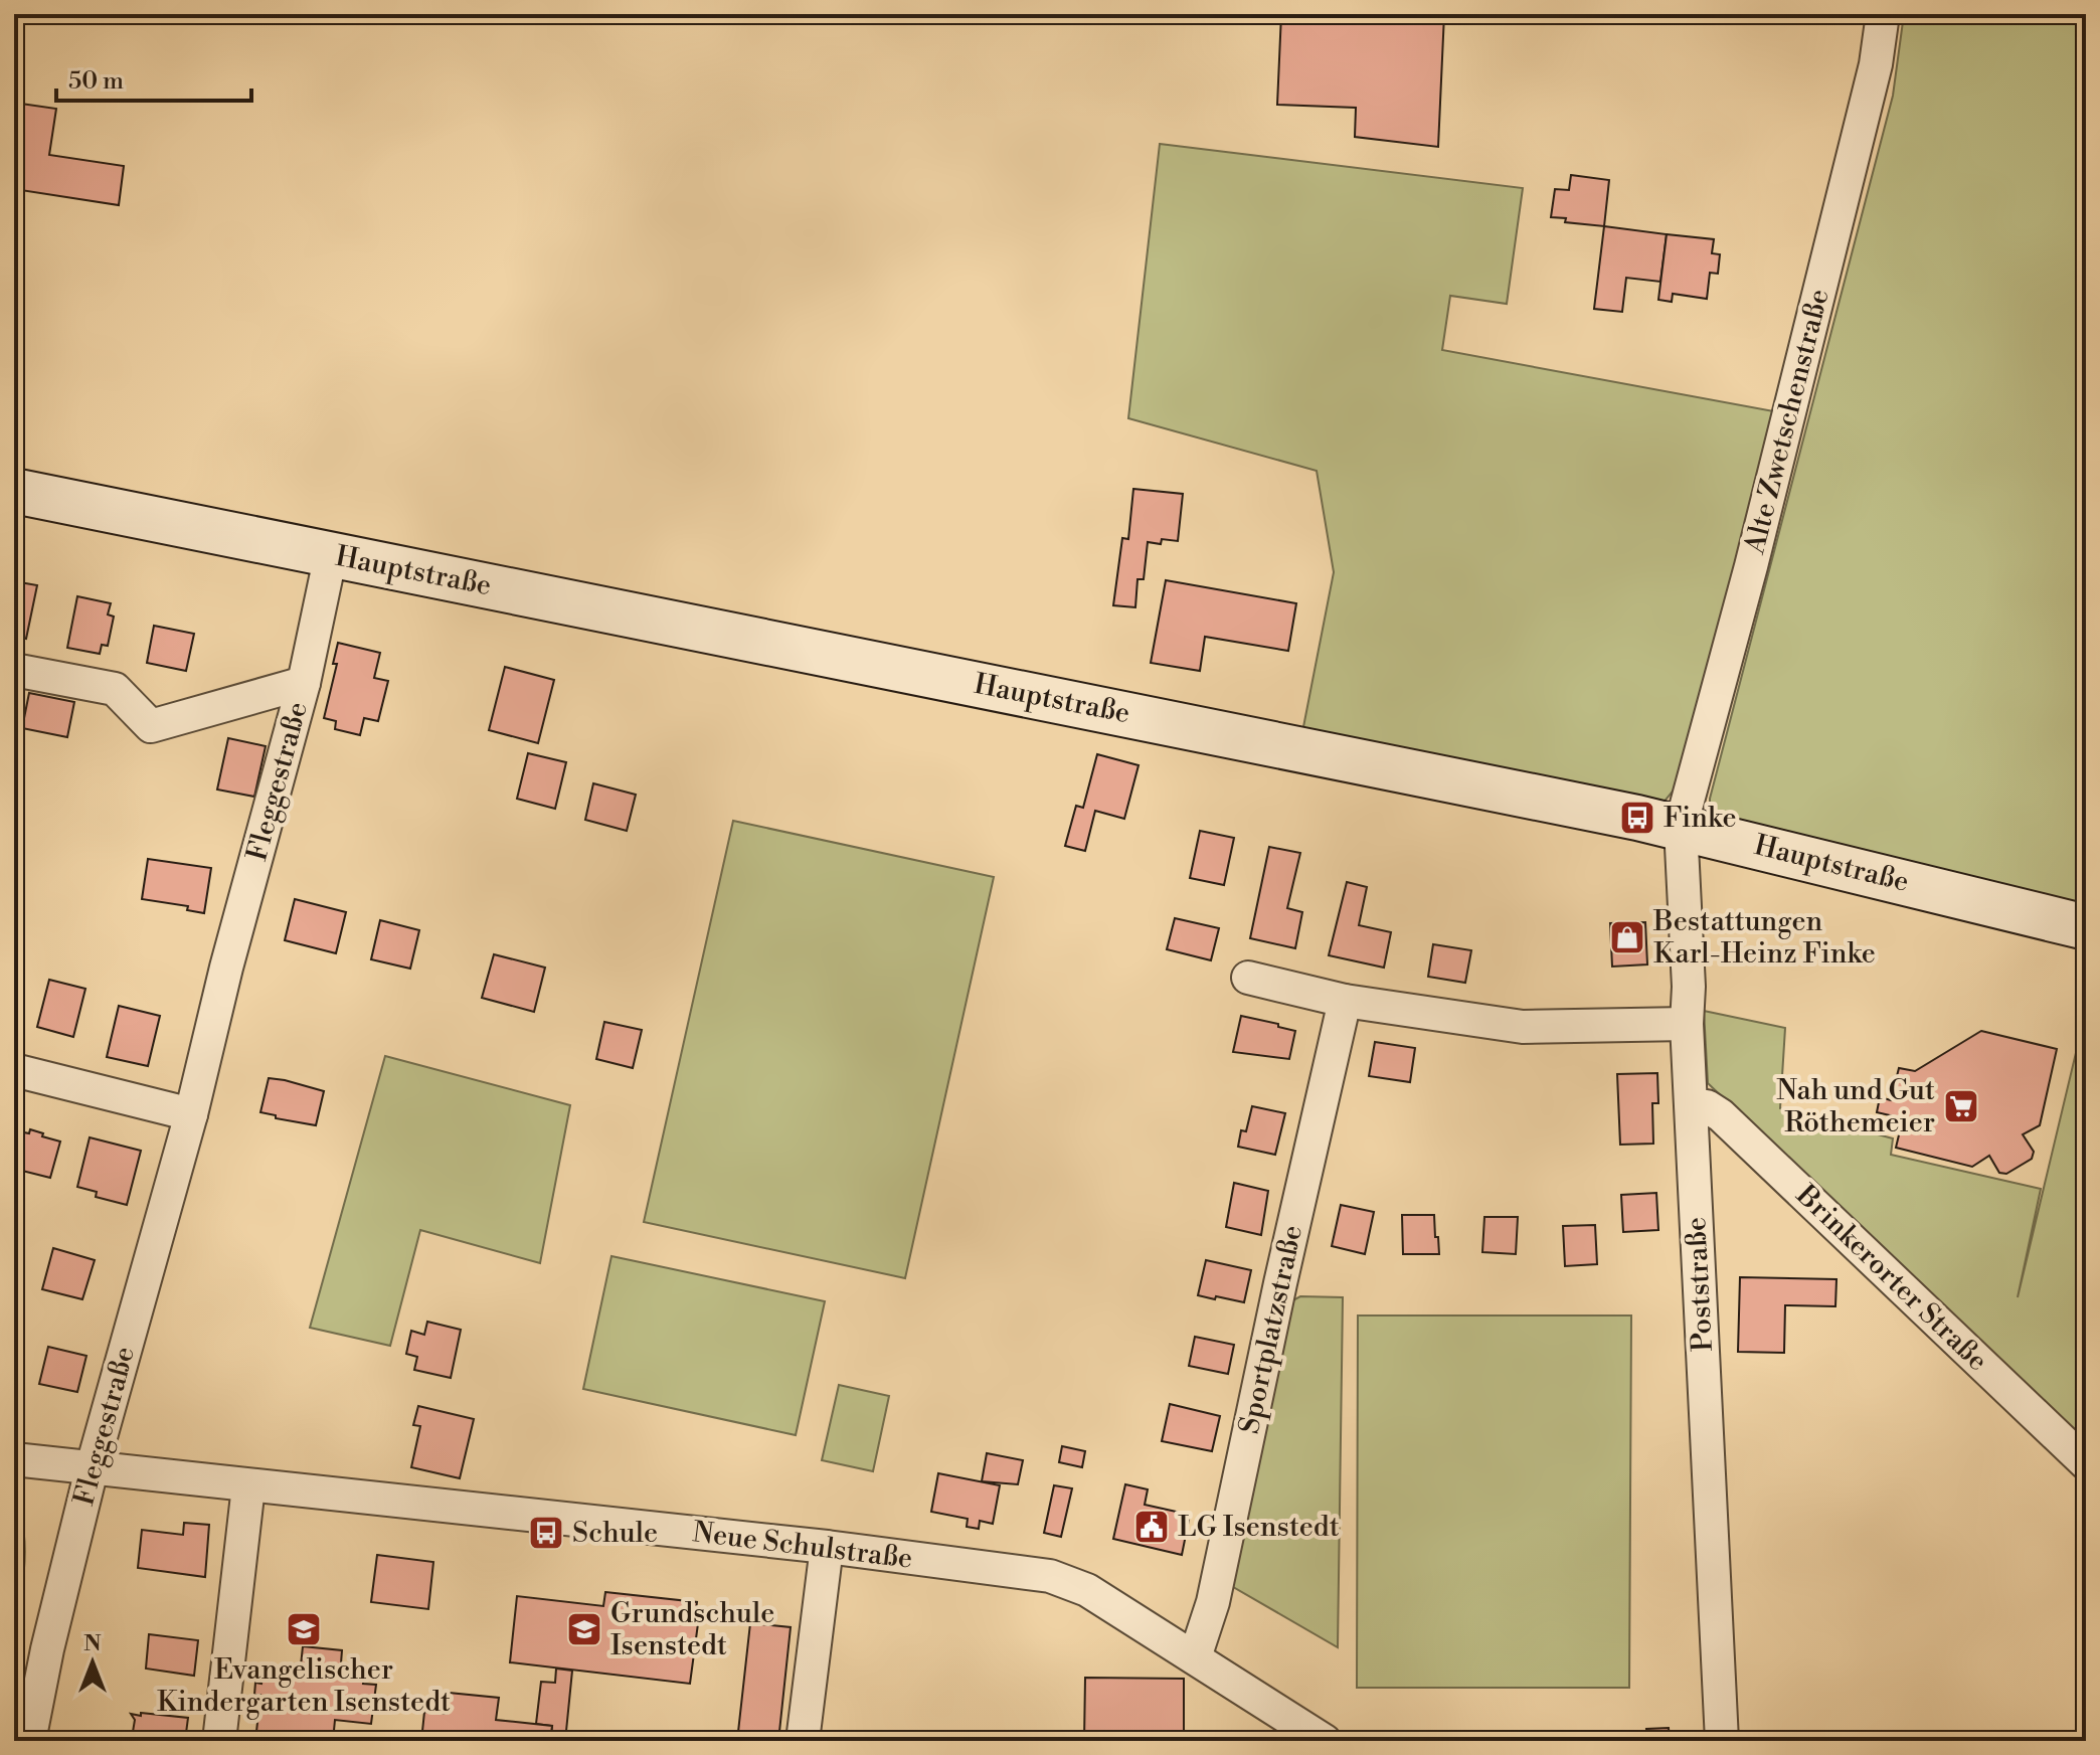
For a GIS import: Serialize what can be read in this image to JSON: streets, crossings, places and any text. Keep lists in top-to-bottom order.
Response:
{
  "streets": {
    "main road": ["Hauptstraße"],
    "street": [
      "Alte Zwetschenstraße",
      "Fleggestraße",
      "Brinkerorter Straße",
      "Poststraße",
      "Sportplatzstraße",
      "Neue Schulstraße"
    ]
  },
  "crossings": [
    ["Alte Zwetschenstraße", "Hauptstraße"],
    ["Alte Zwetschenstraße", "Poststraße"],
    ["Hauptstraße", "Fleggestraße"],
    ["Hauptstraße", "Poststraße"],
    ["Fleggestraße", "Neue Schulstraße"],
    ["Brinkerorter Straße", "Poststraße"],
    ["Sportplatzstraße", "Neue Schulstraße"]
  ],
  "places": {
    "bus stop": ["Finke", "Schule"],
    "shop": ["Bestattungen Karl-Heinz Finke"],
    "supermarket": ["Nah und Gut Röthemeier"],
    "public building": ["LG Isenstedt"],
    "school or university": ["Evangelischer Kindergarten Isenstedt", "Grundschule Isenstedt"]
  },
  "scale_bar": "50 m",
  "north": "top"
}
